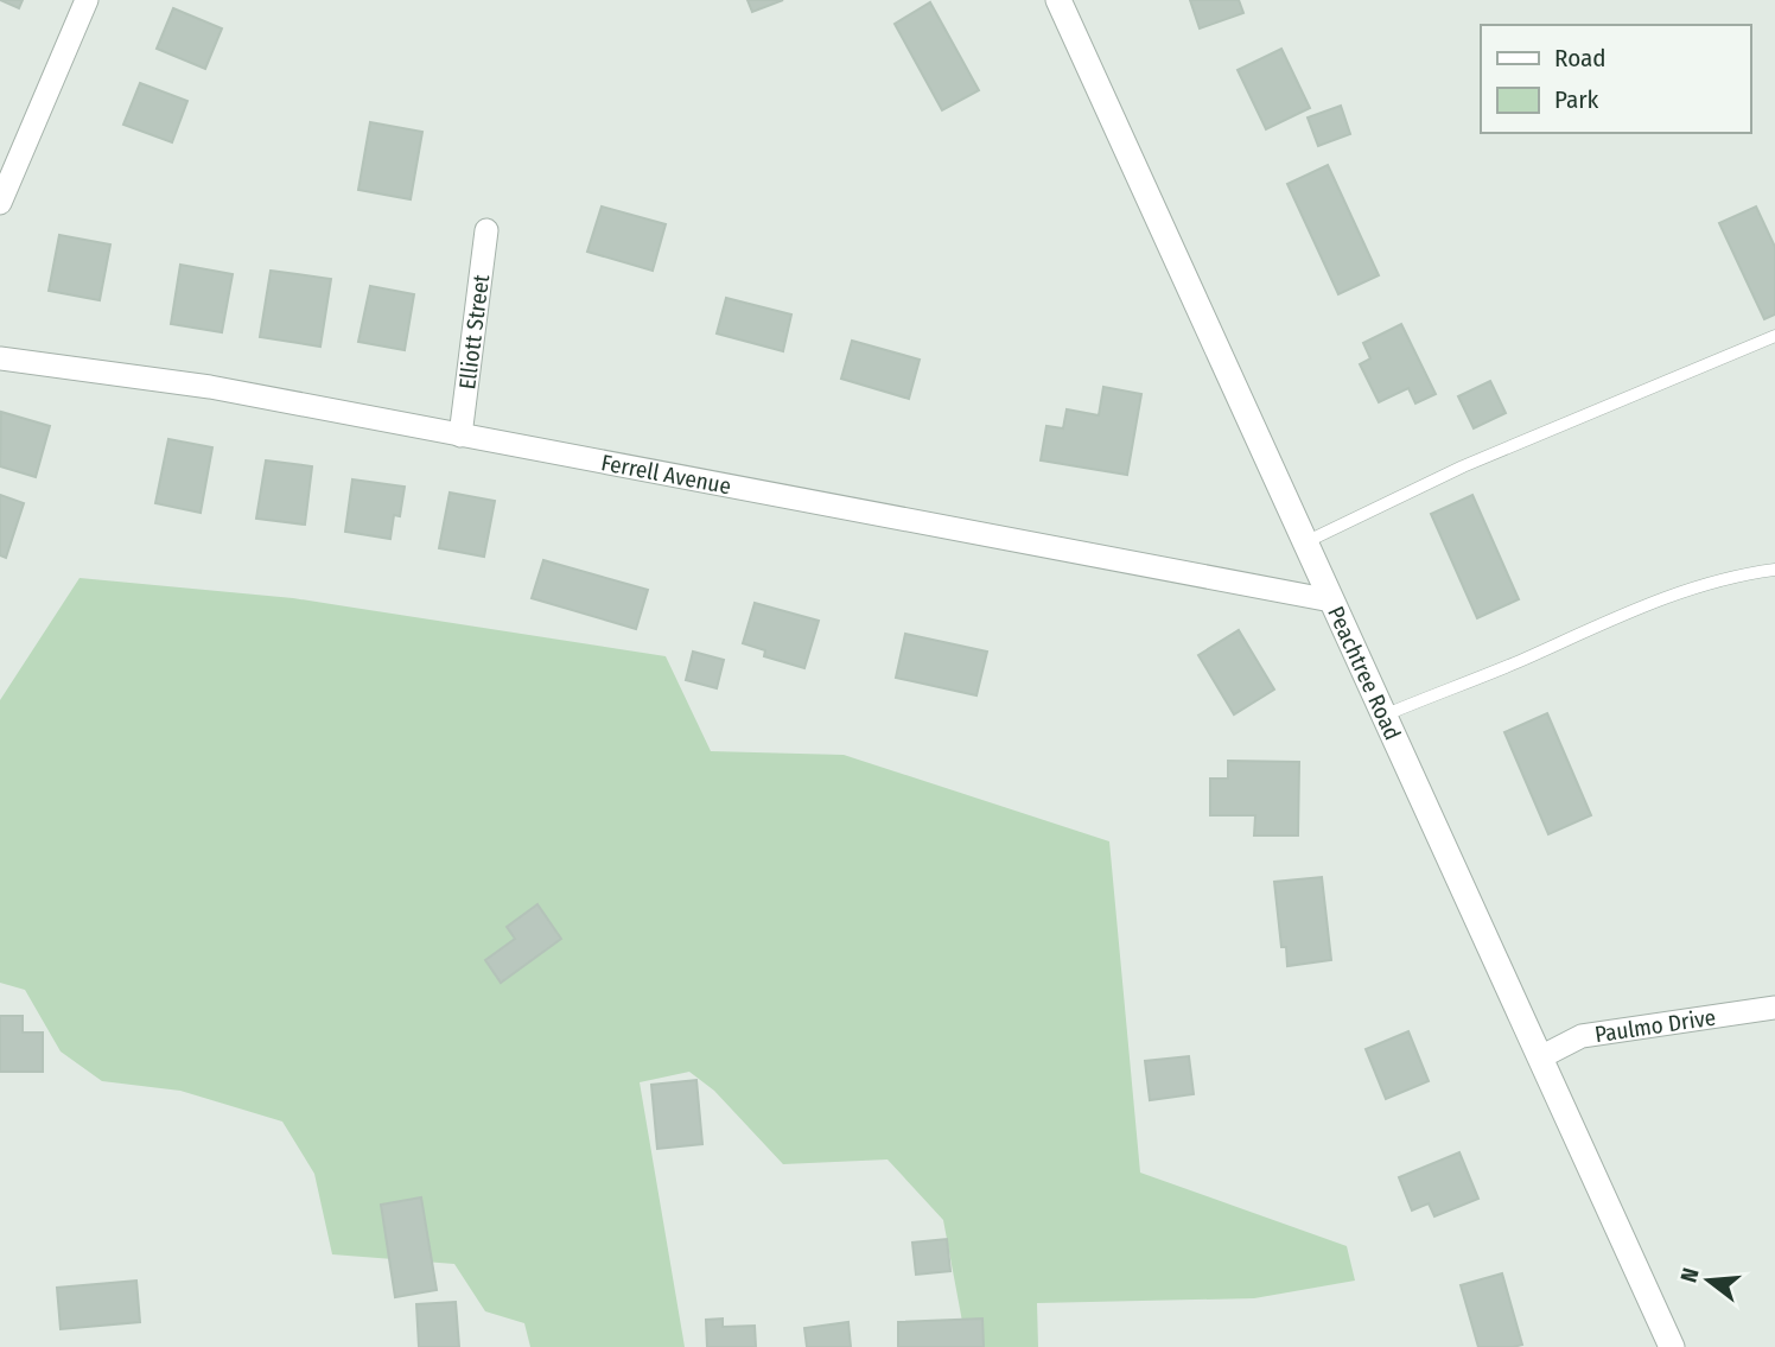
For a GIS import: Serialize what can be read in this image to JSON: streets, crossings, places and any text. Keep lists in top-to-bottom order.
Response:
{
  "streets": {
    "street": [
      "Elliott Street",
      "Ferrell Avenue",
      "Peachtree Road",
      "Paulmo Drive"
    ]
  },
  "crossings": [
    ["Elliott Street", "Ferrell Avenue"],
    ["Ferrell Avenue", "Peachtree Road"],
    ["Peachtree Road", "Paulmo Drive"]
  ],
  "legend": ["Road", "Park"],
  "north": "left"
}
